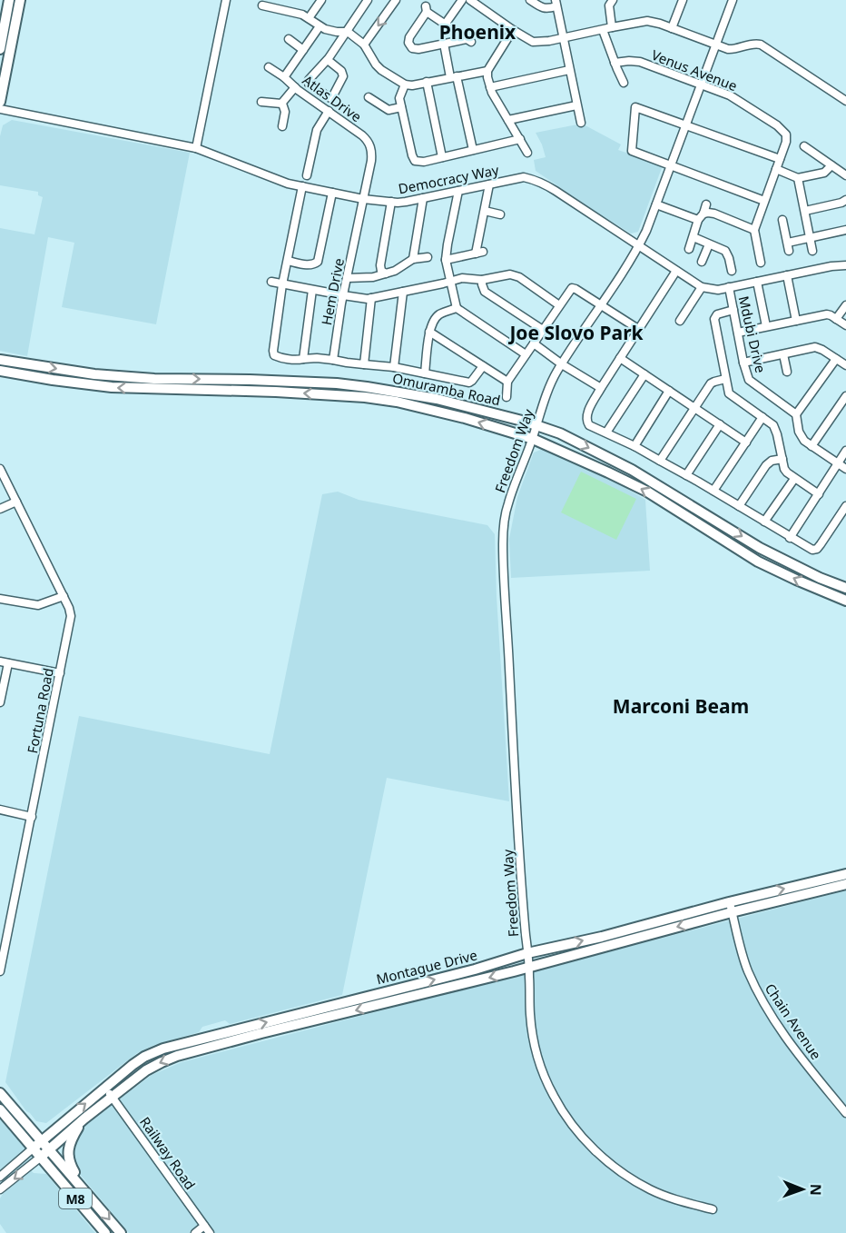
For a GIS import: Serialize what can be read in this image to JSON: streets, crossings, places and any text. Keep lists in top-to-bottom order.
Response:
{
  "streets": {
    "main road": ["Omuramba Road", "Montague Drive", "M8"],
    "street": [
      "Venus Avenue",
      "Atlas Drive",
      "Democracy Way",
      "Hem Drive",
      "Mdubi Drive",
      "Freedom Way",
      "Fortuna Road",
      "Chain Avenue",
      "Railway Road"
    ]
  },
  "crossings": [
    ["Venus Avenue", "Freedom Way"],
    ["Atlas Drive", "Democracy Way"],
    ["Atlas Drive", "Hem Drive"],
    ["Democracy Way", "Hem Drive"],
    ["Democracy Way", "Freedom Way"],
    ["Omuramba Road", "Freedom Way"],
    ["Freedom Way", "Montague Drive"],
    ["Montague Drive", "Chain Avenue"],
    ["Montague Drive", "Railway Road"],
    ["Montague Drive", "M8"]
  ],
  "districts": ["Phoenix", "Joe Slovo Park", "Marconi Beam"],
  "north": "right"
}
